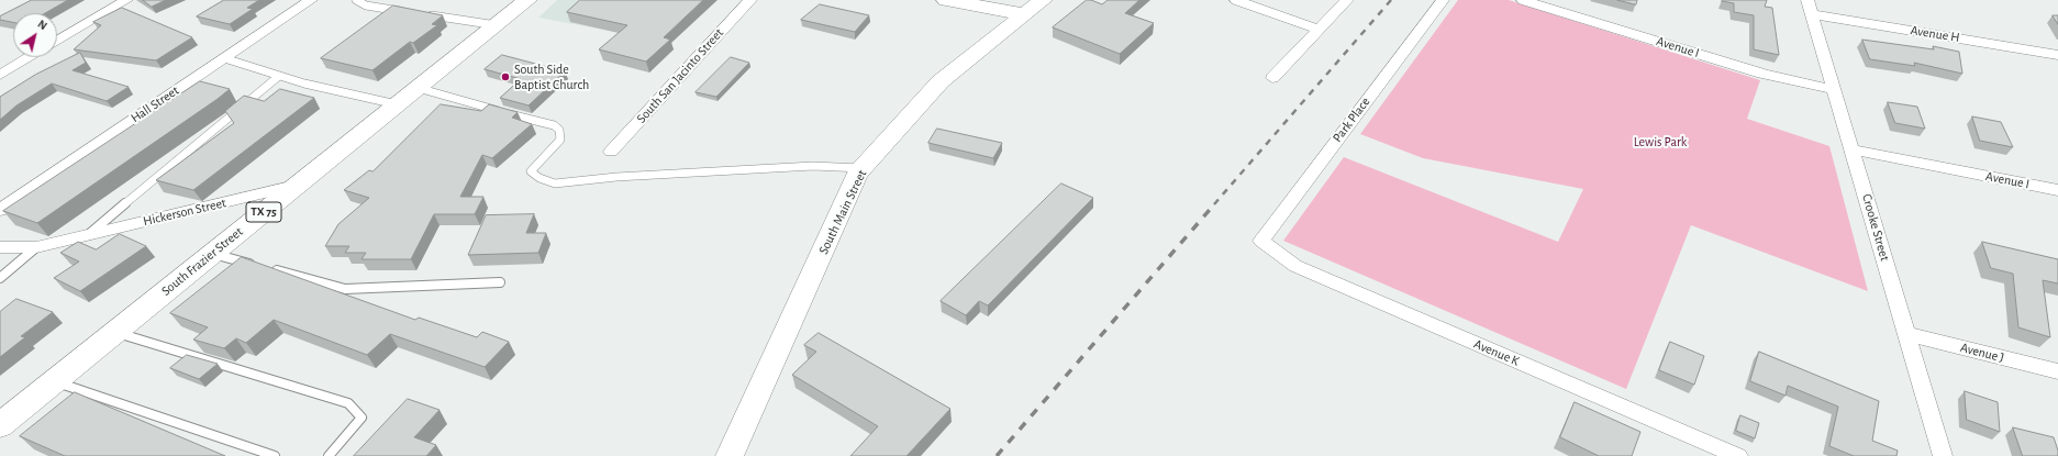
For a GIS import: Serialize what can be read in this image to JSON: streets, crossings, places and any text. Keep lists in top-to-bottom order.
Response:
{
  "streets": {
    "street": [
      "Avenue H",
      "Avenue I",
      "South San Jacinto Street",
      "Hall Street",
      "Park Place",
      "Hickerson Street",
      "TX 75",
      "South Main Street",
      "Crooke Street",
      "South Frazier Street",
      "Avenue K",
      "Avenue J"
    ]
  },
  "crossings": [
    ["Avenue H", "Crooke Street"],
    ["Avenue I", "Crooke Street"],
    ["Park Place", "Avenue K"],
    ["Hickerson Street", "South Frazier Street"],
    ["Crooke Street", "Avenue J"]
  ],
  "parks": ["Lewis Park"],
  "places": ["South Side Baptist Church"],
  "north": "top right"
}
